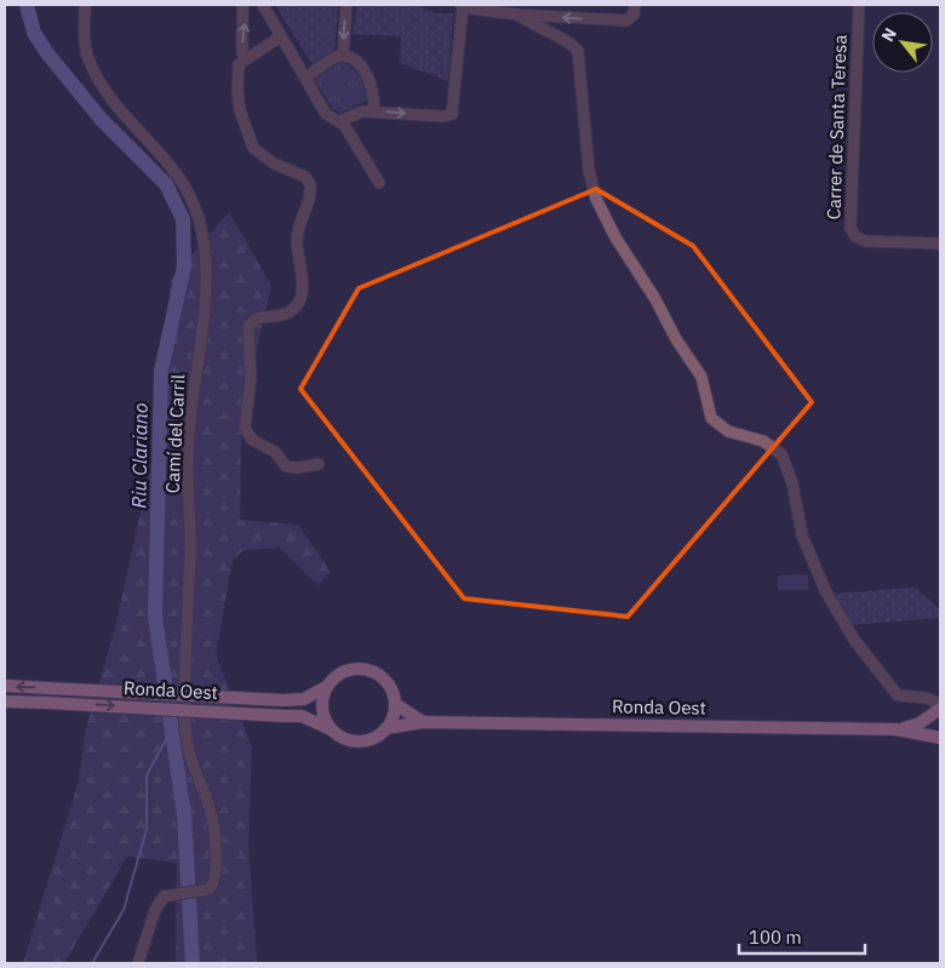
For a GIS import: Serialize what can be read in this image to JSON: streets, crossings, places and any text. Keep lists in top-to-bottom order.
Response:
{
  "streets": {
    "main road": ["Ronda Oest"],
    "street": ["Carrer de Santa Teresa", "Camí del Carril"]
  },
  "water": ["Riu Clariano"],
  "scale_bar": "100 m",
  "north": "top left"
}
